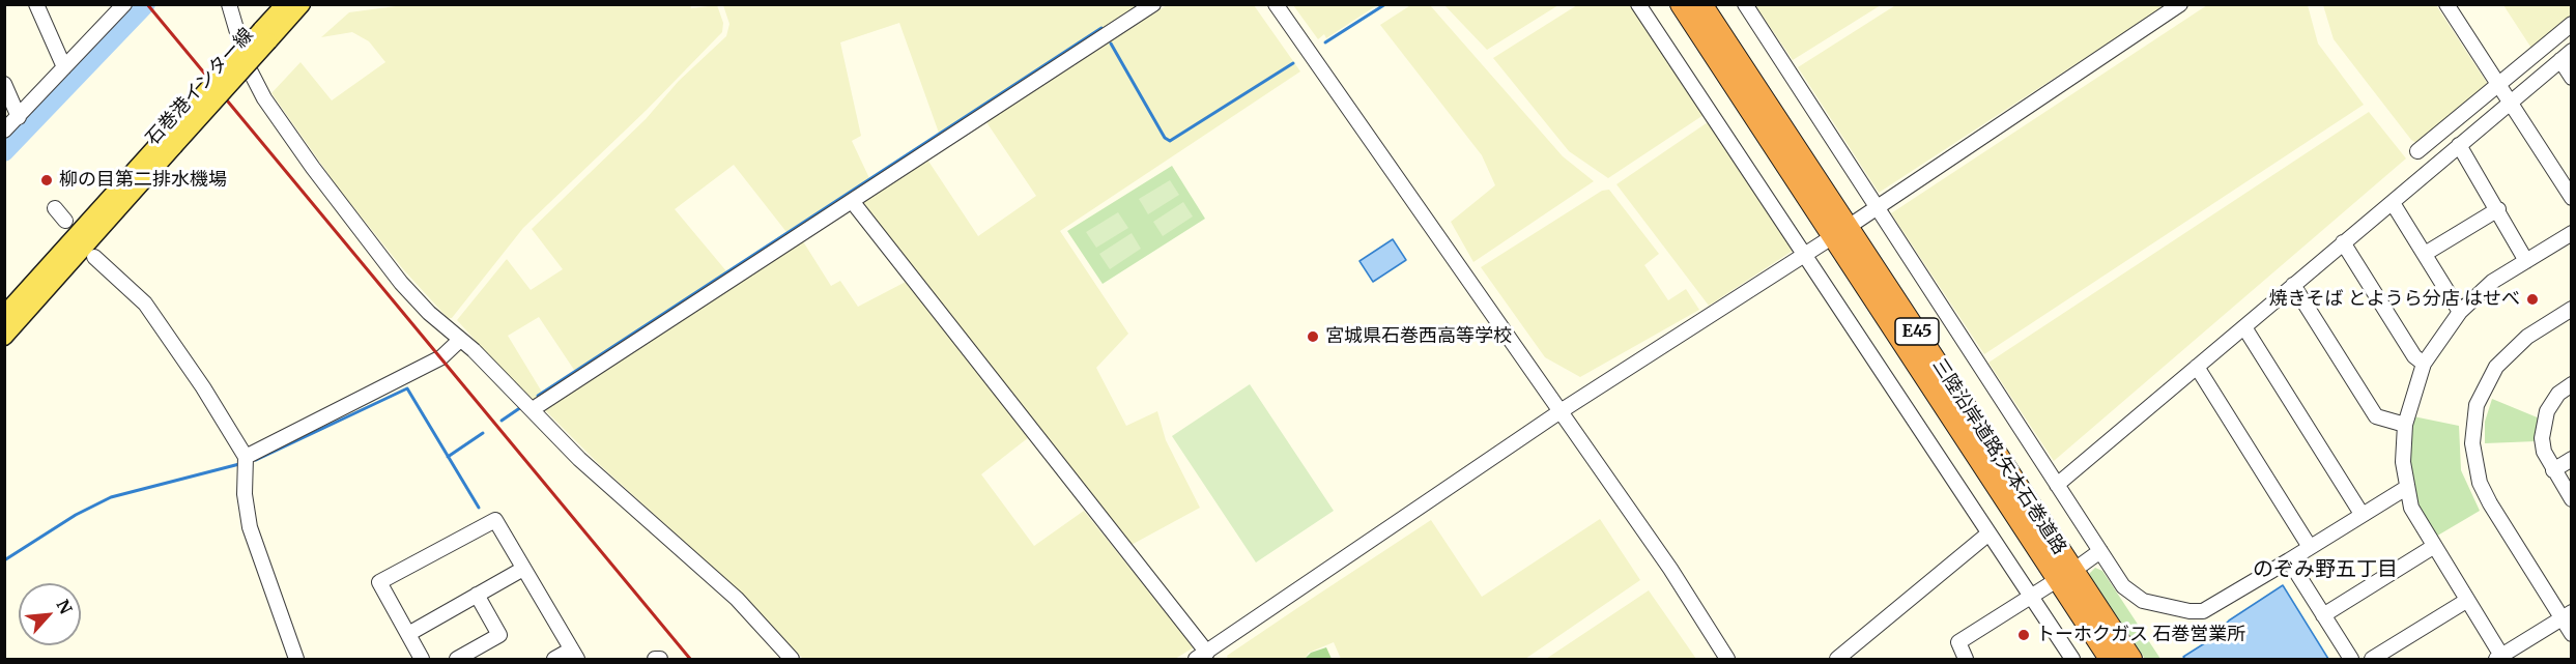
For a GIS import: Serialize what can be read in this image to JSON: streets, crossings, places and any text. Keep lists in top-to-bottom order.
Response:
{
  "streets": {
    "highway": ["E45", "三陸沿岸道路;矢本石巻道路"],
    "main road": ["石巻港インター線"]
  },
  "districts": ["のぞみ野五丁目"],
  "places": [
    "柳の目第二排水機場",
    "焼きそば とようら分店 はせべ",
    "宮城県石巻西高等学校",
    "トーホクガス 石巻営業所"
  ],
  "north": "top right"
}
